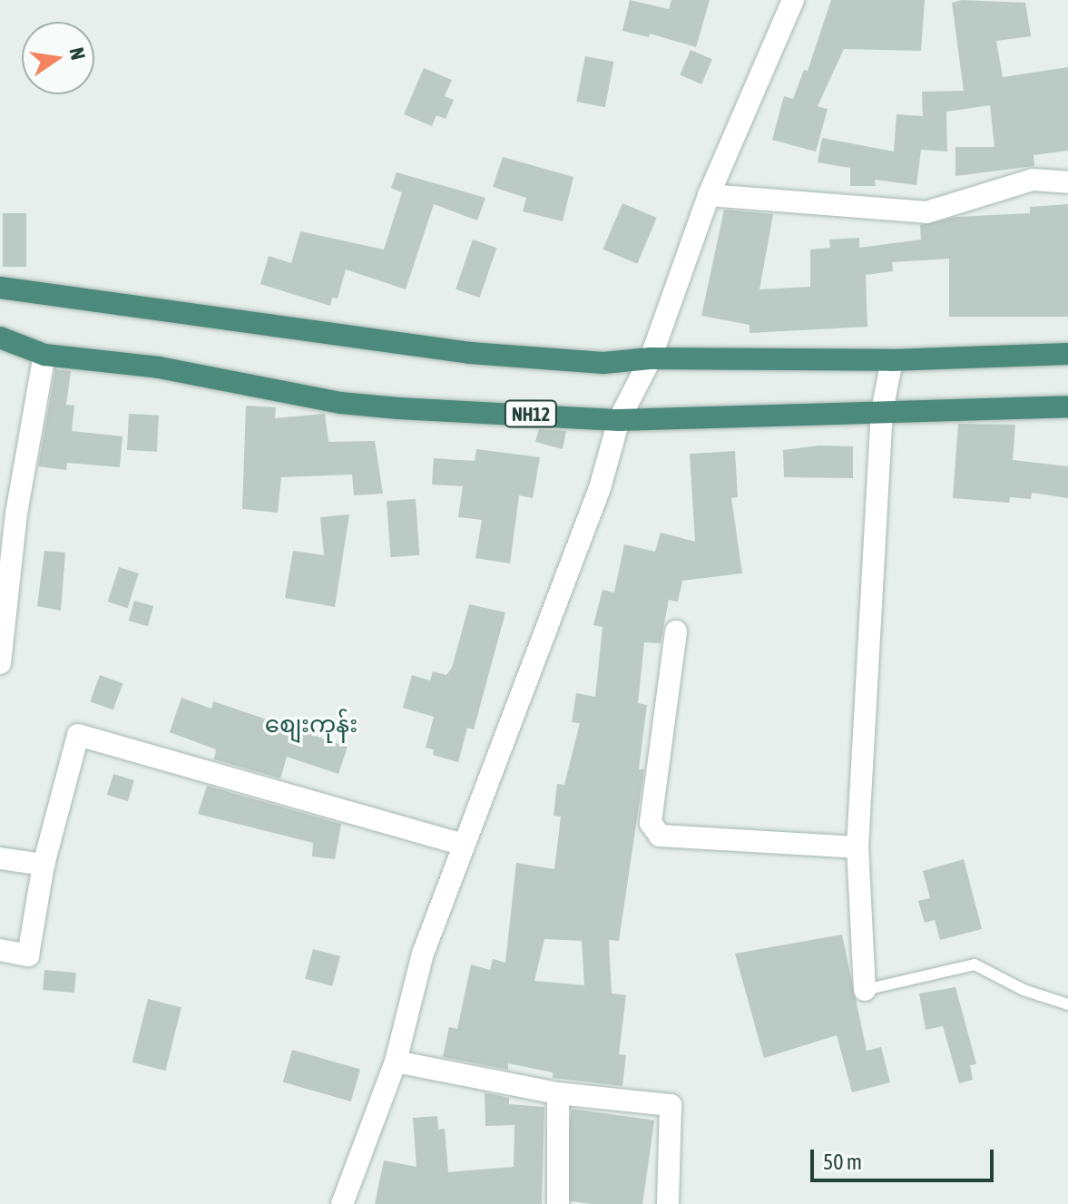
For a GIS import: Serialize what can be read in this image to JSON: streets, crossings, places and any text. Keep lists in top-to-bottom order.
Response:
{
  "streets": {
    "highway": ["NH12"]
  },
  "districts": ["စျေးကုန်း"],
  "scale_bar": "50 m",
  "north": "right"
}
